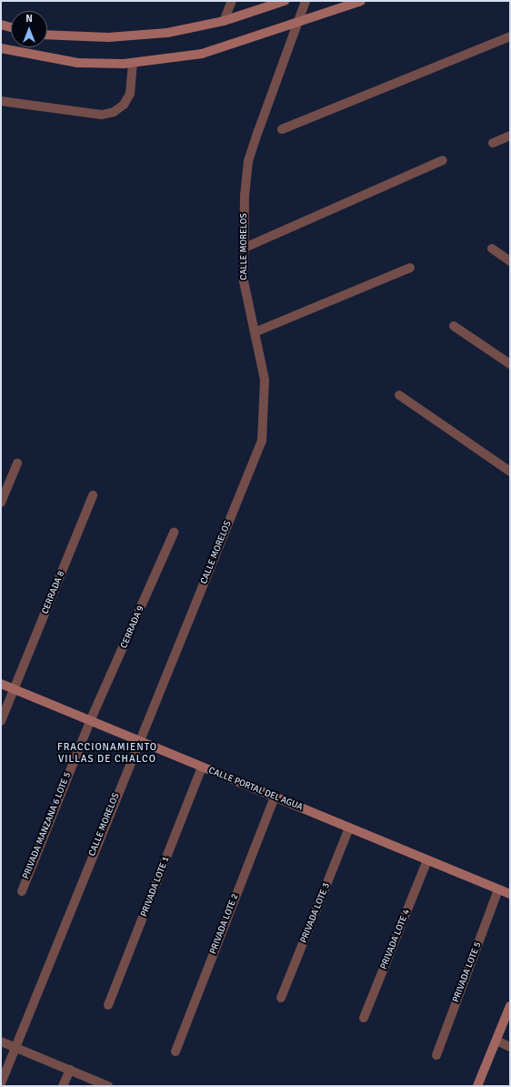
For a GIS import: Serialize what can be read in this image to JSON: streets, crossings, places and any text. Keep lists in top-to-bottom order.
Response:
{
  "streets": {
    "street": [
      "CALLE MORELOS",
      "CERRADA 8",
      "CERRADA 9",
      "CALLE PORTAL DEL AGUA",
      "PRIVADA MANZANA 6 LOTE 5",
      "PRIVADA LOTE 1",
      "PRIVADA LOTE 3",
      "PRIVADA LOTE 2",
      "PRIVADA LOTE 4",
      "PRIVADA LOTE 5"
    ]
  },
  "crossings": [
    ["CALLE MORELOS", "CALLE PORTAL DEL AGUA"],
    ["CERRADA 8", "CALLE PORTAL DEL AGUA"],
    ["CERRADA 9", "CALLE PORTAL DEL AGUA"],
    ["CERRADA 9", "PRIVADA MANZANA 6 LOTE 5"],
    ["CALLE PORTAL DEL AGUA", "PRIVADA MANZANA 6 LOTE 5"],
    ["CALLE PORTAL DEL AGUA", "PRIVADA LOTE 1"],
    ["CALLE PORTAL DEL AGUA", "PRIVADA LOTE 3"],
    ["CALLE PORTAL DEL AGUA", "PRIVADA LOTE 2"],
    ["CALLE PORTAL DEL AGUA", "PRIVADA LOTE 4"],
    ["CALLE PORTAL DEL AGUA", "PRIVADA LOTE 5"]
  ],
  "districts": ["FRACCIONAMIENTO VILLAS DE CHALCO"],
  "north": "top"
}
